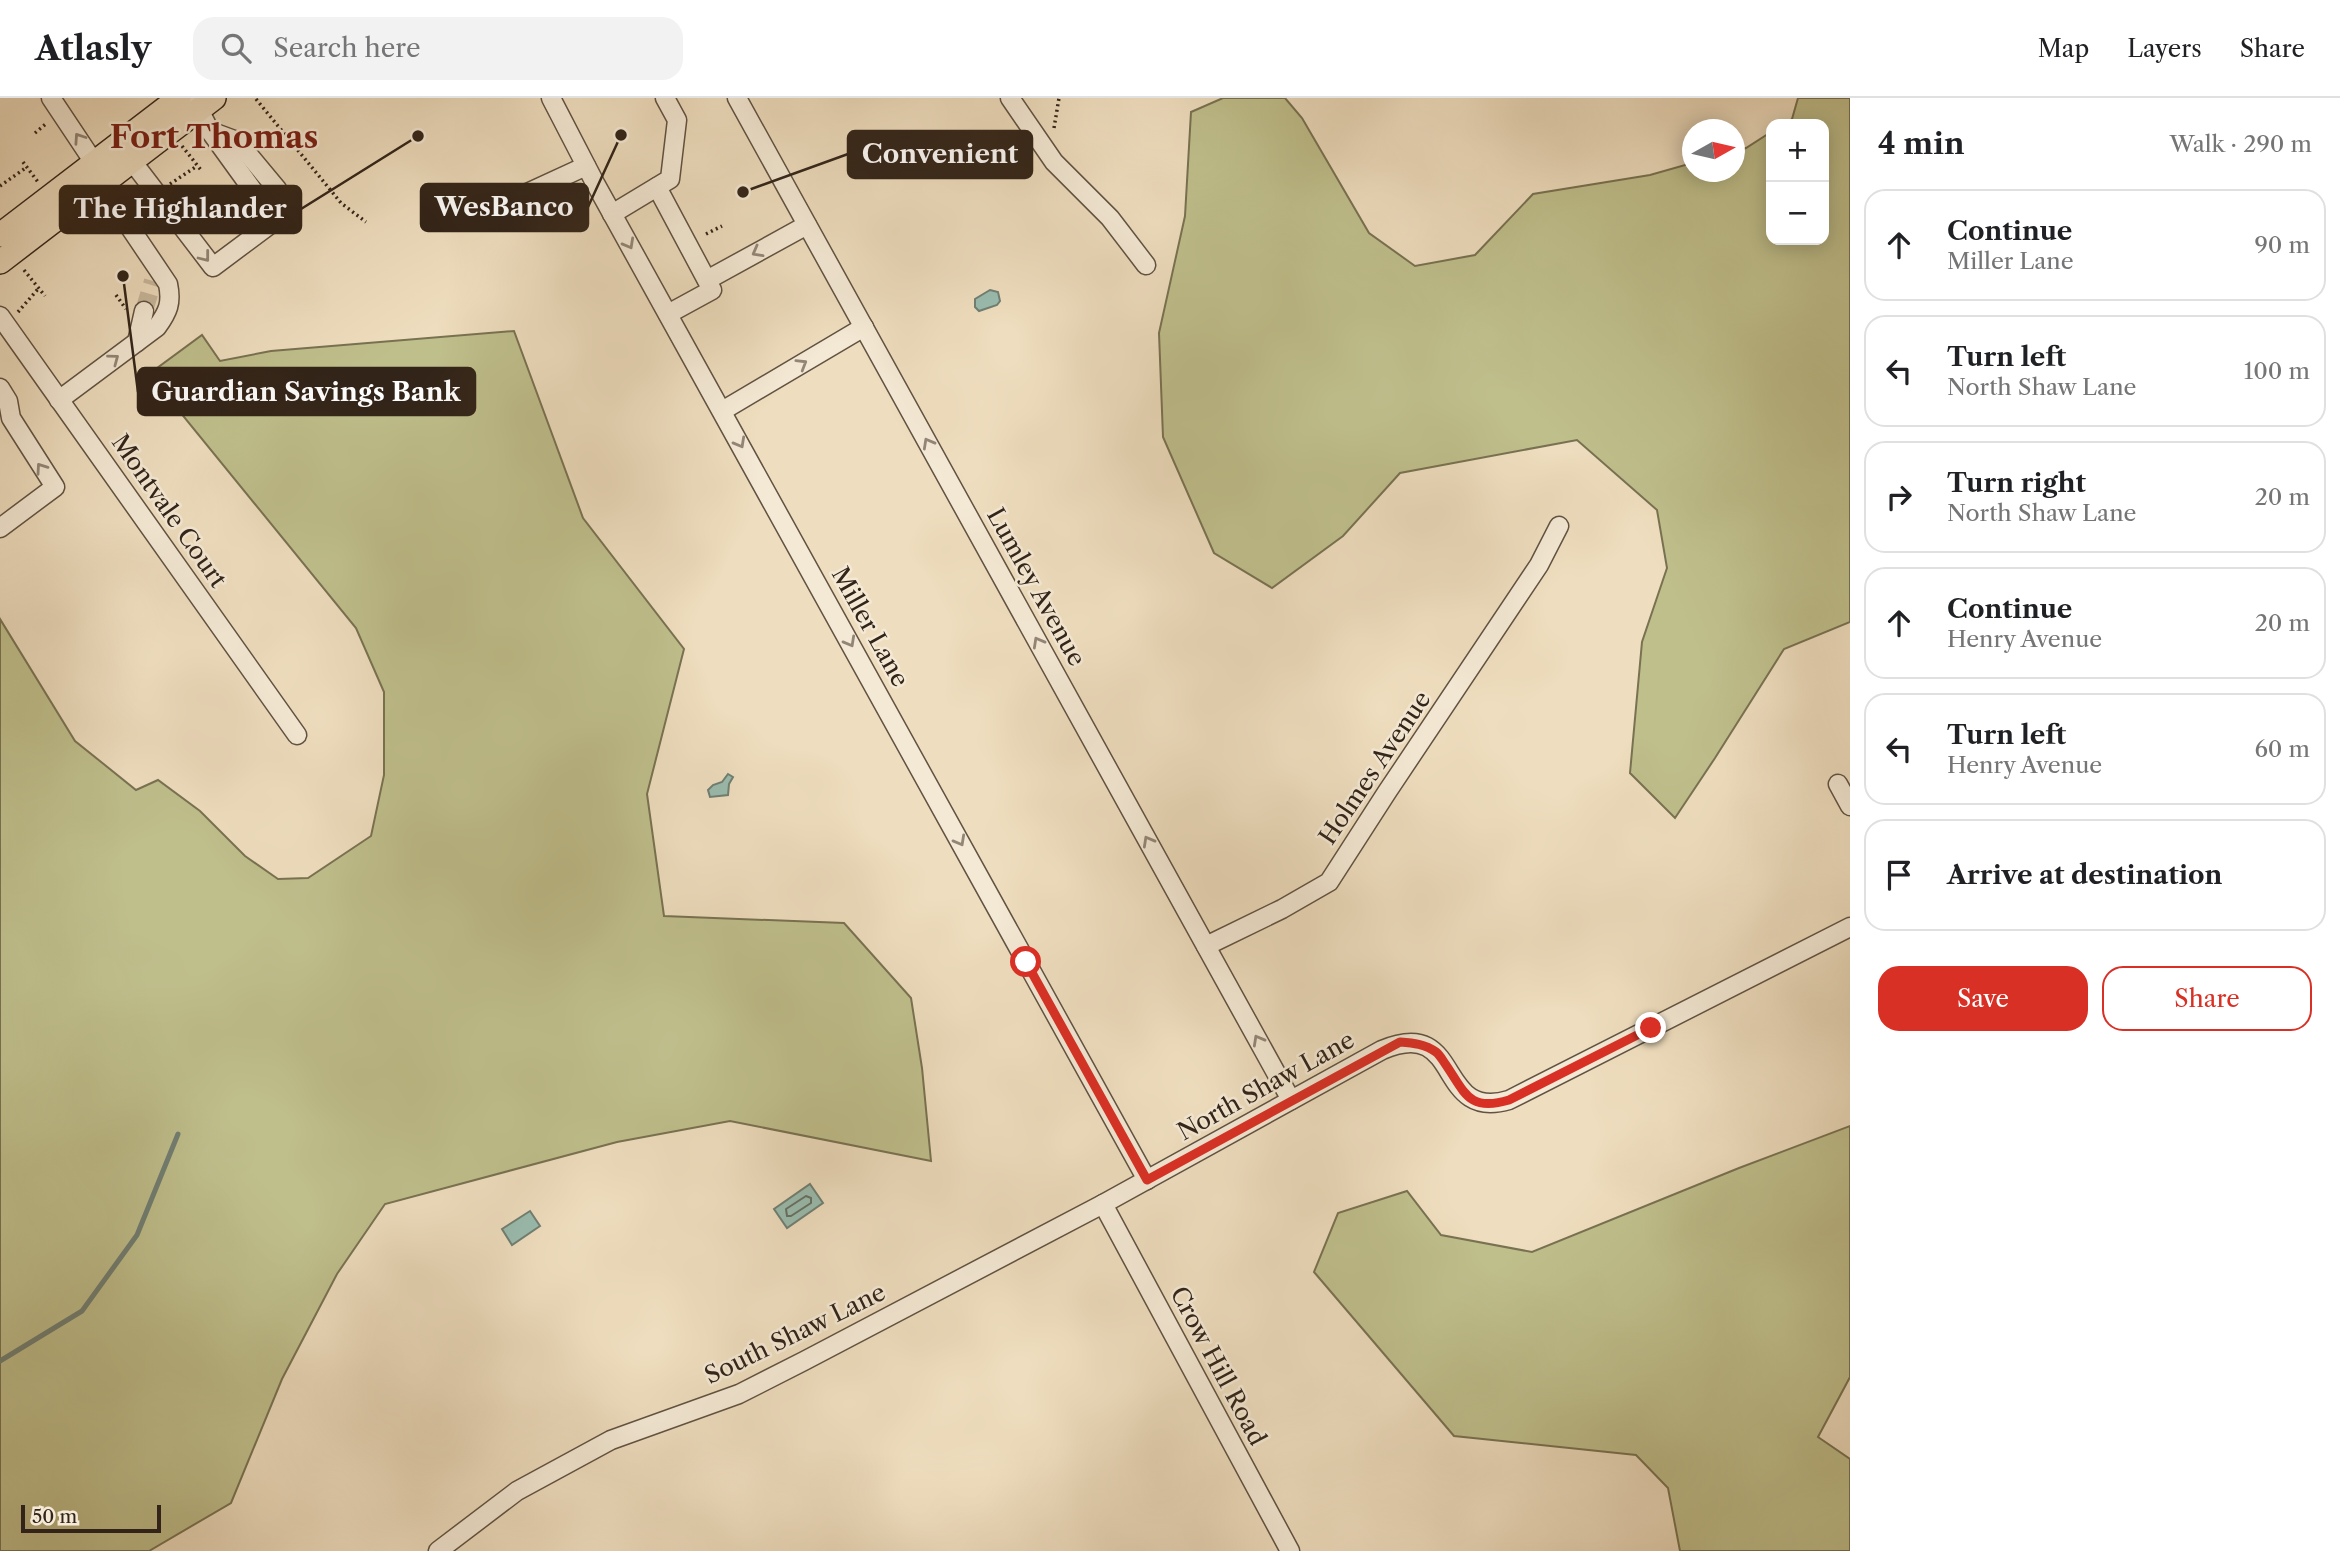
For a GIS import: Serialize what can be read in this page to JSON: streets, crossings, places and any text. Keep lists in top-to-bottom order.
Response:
{
  "streets": {
    "street": [
      "Montvale Court",
      "Lumley Avenue",
      "Miller Lane",
      "Holmes Avenue",
      "North Shaw Lane",
      "South Shaw Lane",
      "Crow Hill Road"
    ]
  },
  "crossings": [
    ["Lumley Avenue", "Holmes Avenue"],
    ["Lumley Avenue", "North Shaw Lane"],
    ["Miller Lane", "North Shaw Lane"],
    ["North Shaw Lane", "South Shaw Lane"],
    ["North Shaw Lane", "Crow Hill Road"],
    ["South Shaw Lane", "Crow Hill Road"]
  ],
  "one_way": ["Lumley Avenue", "Miller Lane"],
  "districts": ["Fort Thomas"],
  "places": [
    "WesBanco",
    "The Highlander",
    "Convenient",
    "Guardian Savings Bank"
  ],
  "scale_bar": "50 m",
  "north": "right",
  "page": {
    "header": "Atlasly",
    "search": "Search here",
    "nav": ["Map", "Layers", "Share"],
    "heading": ["4 min", "Walk · 290 m"],
    "map_buttons": ["+", "−"],
    "list": [
      ["Continue", "Miller Lane", "90 m"],
      ["Turn left", "North Shaw Lane", "100 m"],
      ["Turn right", "North Shaw Lane", "20 m"],
      ["Continue", "Henry Avenue", "20 m"],
      ["Turn left", "Henry Avenue", "60 m"],
      "Arrive at destination"
    ],
    "buttons": ["Save", "Share"],
    "scale": "50 m"
  }
}
